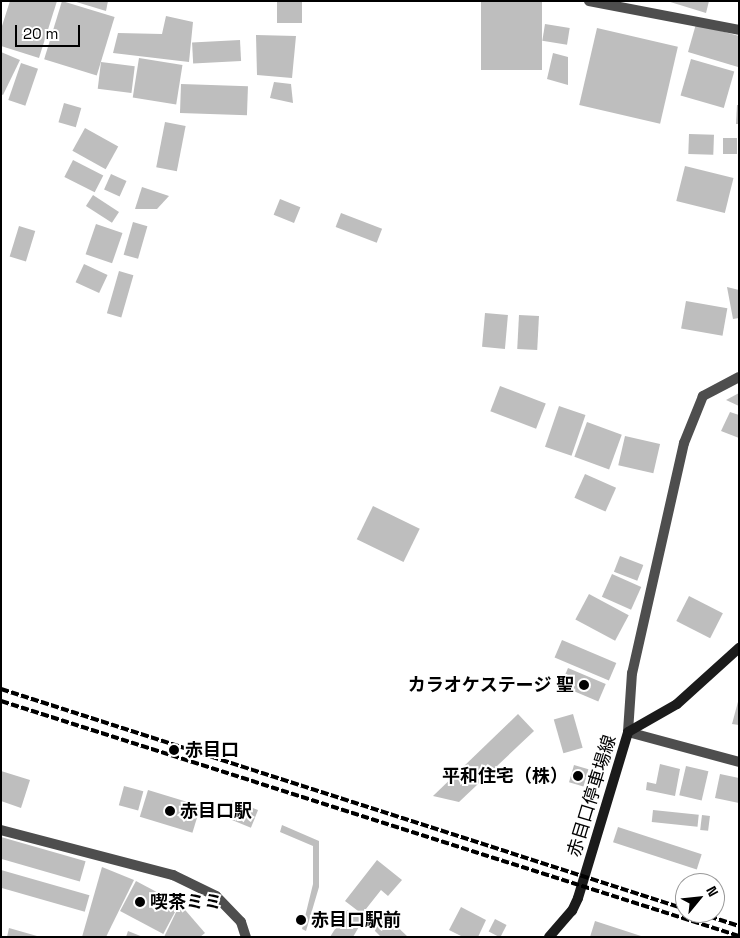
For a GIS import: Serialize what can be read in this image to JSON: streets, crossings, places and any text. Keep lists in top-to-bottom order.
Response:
{
  "streets": {
    "main road": ["赤目口停車場線"]
  },
  "places": [
    "カラオケステージ 聖",
    "赤目口",
    "平和住宅（株）",
    "赤目口駅",
    "喫茶ミミ",
    "赤目口駅前"
  ],
  "scale_bar": "20 m",
  "north": "top right"
}
